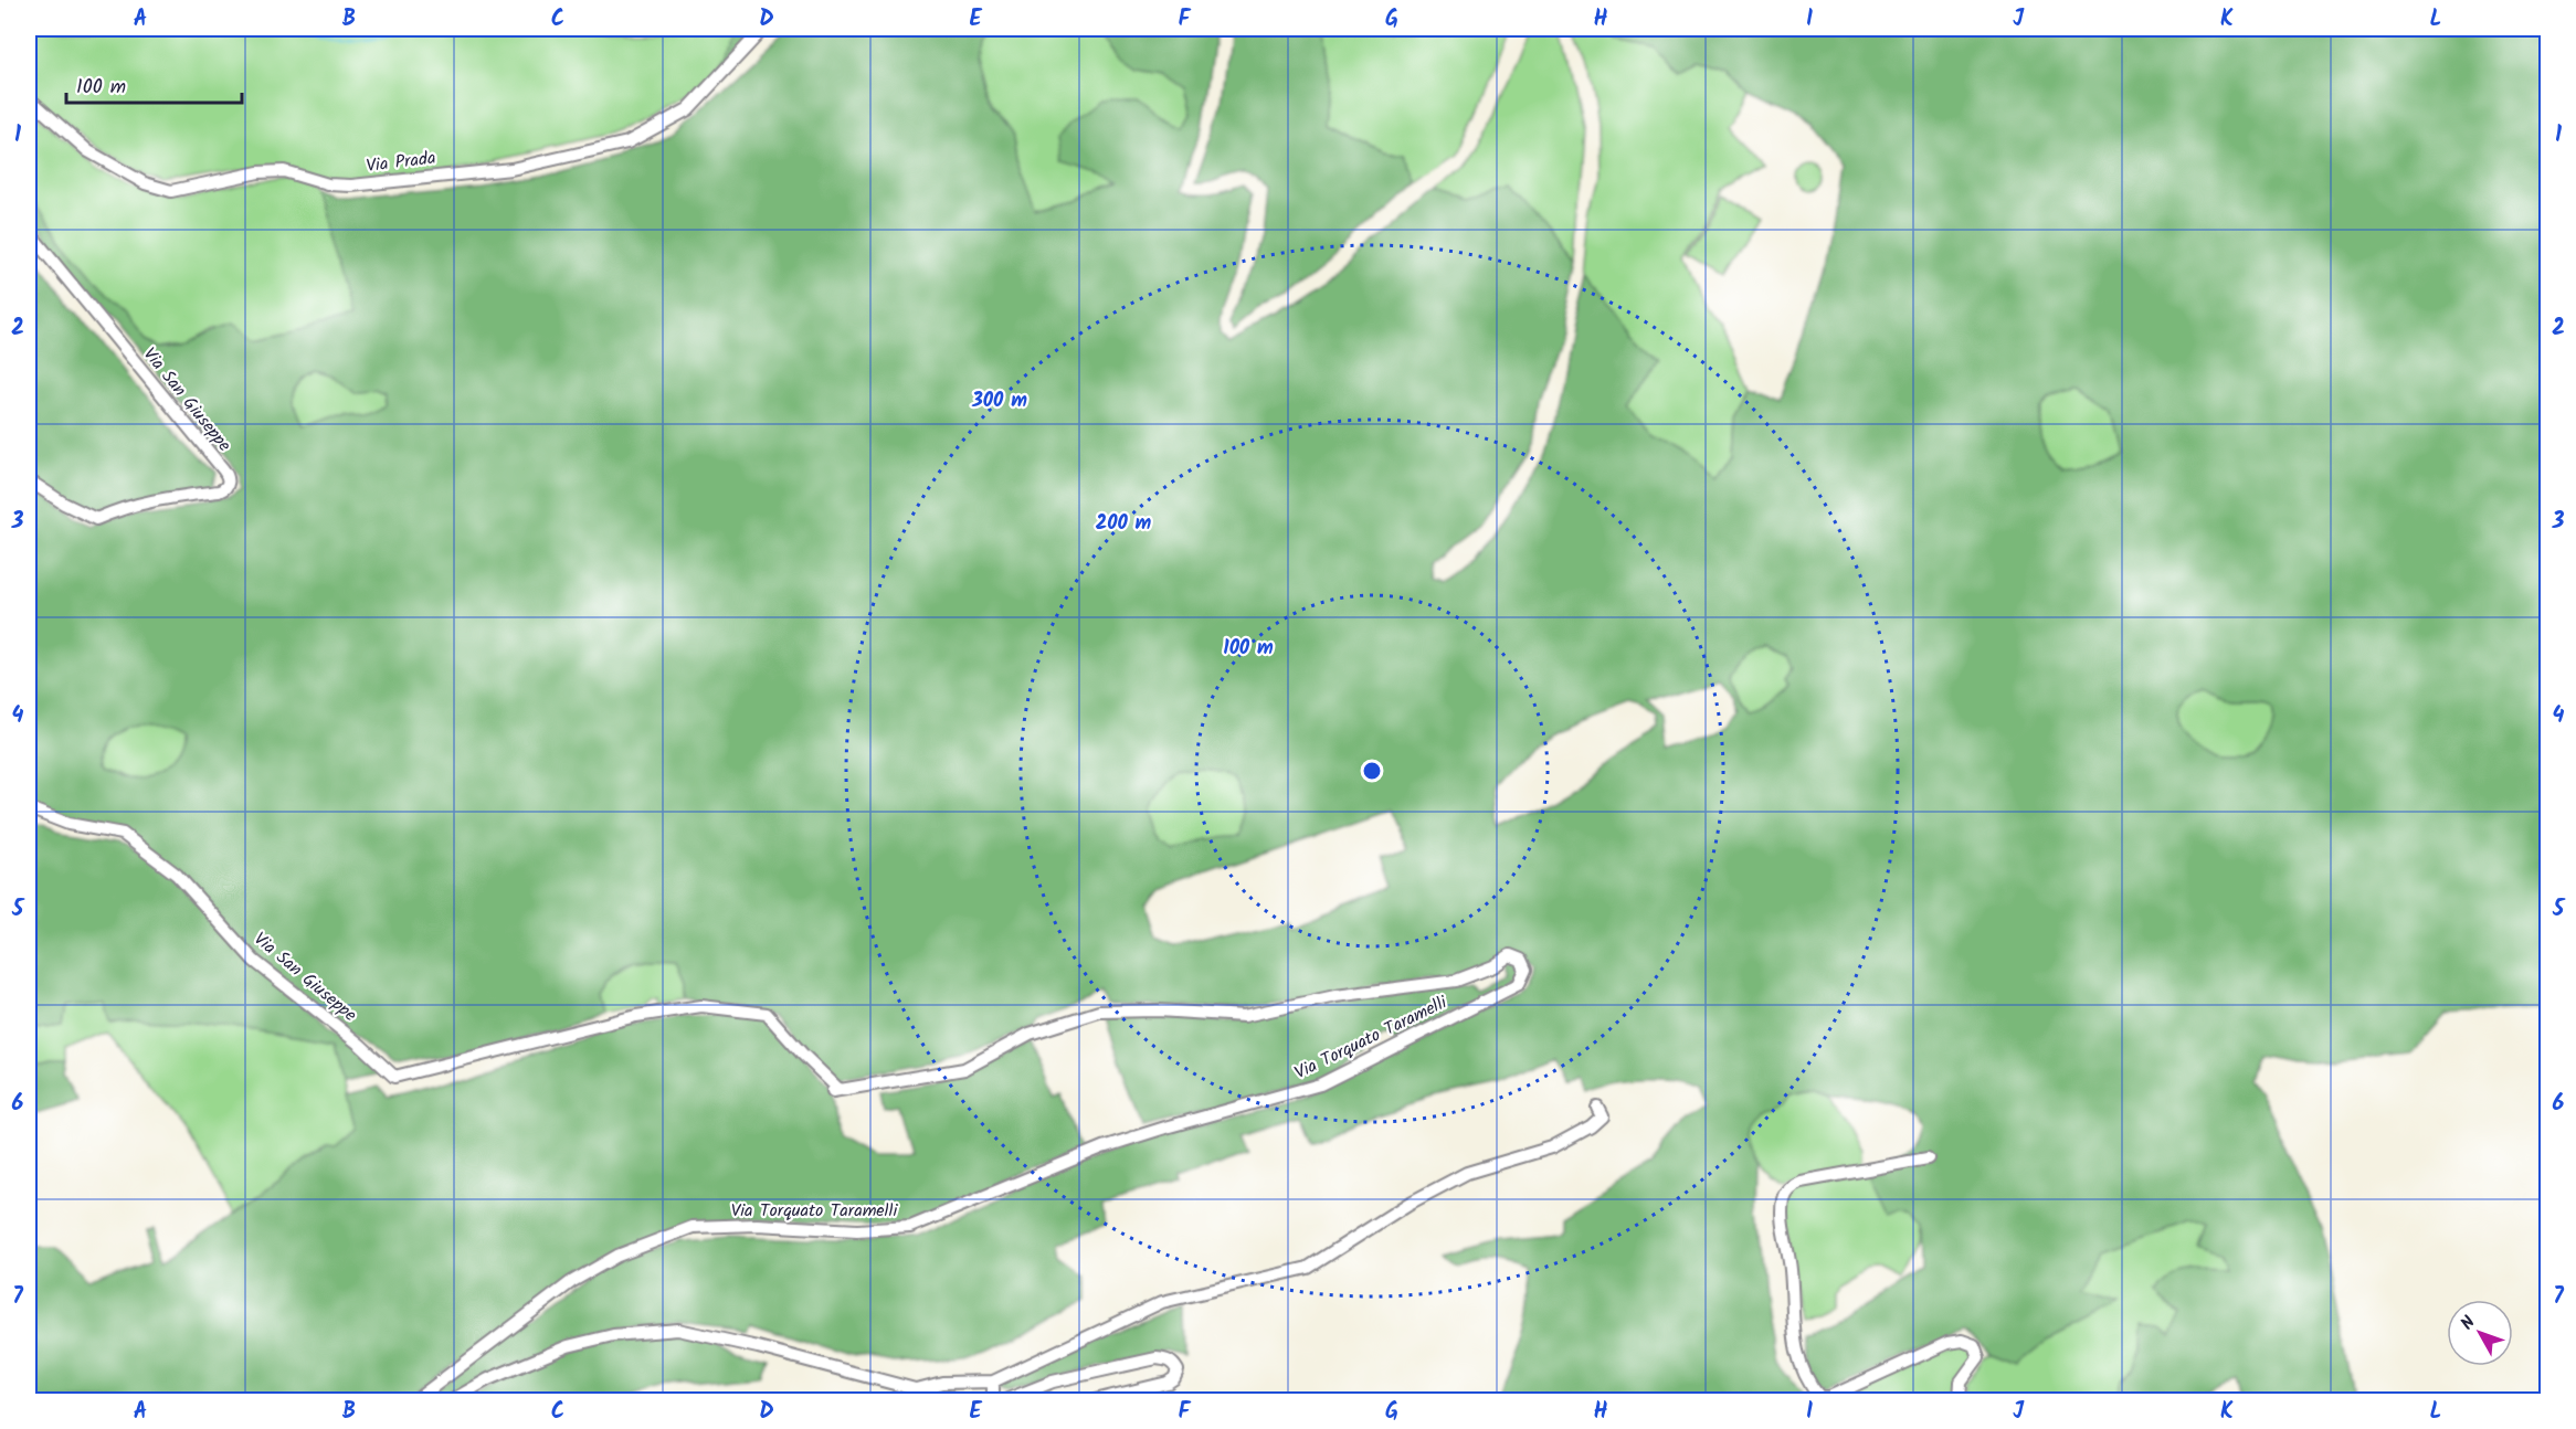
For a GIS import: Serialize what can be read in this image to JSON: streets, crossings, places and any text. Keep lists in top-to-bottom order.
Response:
{
  "streets": {
    "street": ["Via Prada", "Via San Giuseppe", "Via Torquato Taramelli"]
  },
  "crossings": [
    ["Via San Giuseppe", "Via Torquato Taramelli"]
  ],
  "scale_bar": "100 m",
  "north": "top left",
  "grid": {
    "columns": [
      "A",
      "B",
      "C",
      "D",
      "E",
      "F",
      "G",
      "H",
      "I",
      "J",
      "K",
      "L"
    ],
    "rows": [
      "1",
      "2",
      "3",
      "4",
      "5",
      "6",
      "7"
    ]
  },
  "rings": ["300 m", "200 m", "100 m"]
}
